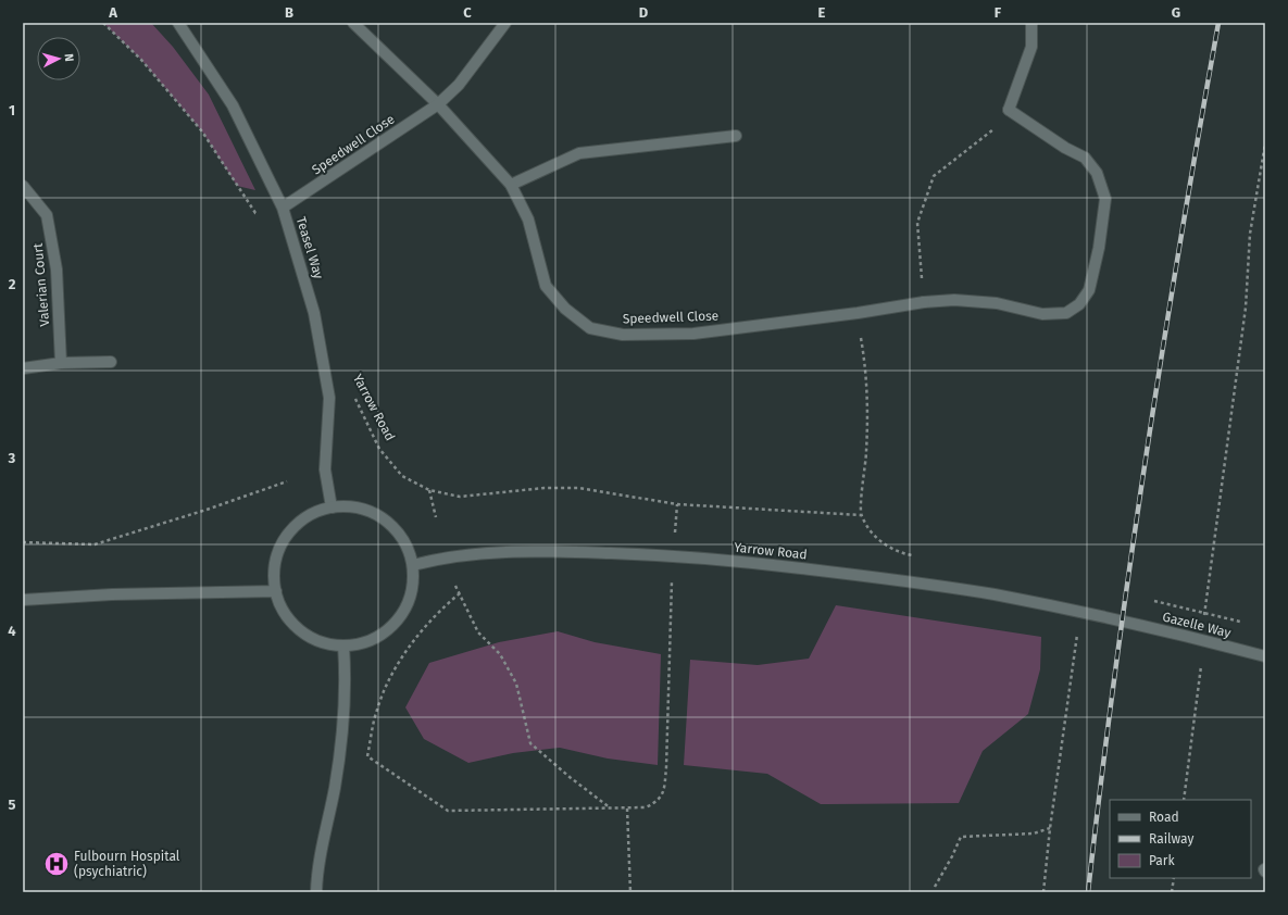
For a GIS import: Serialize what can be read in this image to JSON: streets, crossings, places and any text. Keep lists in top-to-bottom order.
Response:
{
  "streets": {
    "street": [
      "Speedwell Close",
      "Teasel Way",
      "Valerian Court",
      "Yarrow Road",
      "Gazelle Way"
    ]
  },
  "crossings": [
    ["Speedwell Close", "Teasel Way"],
    ["Teasel Way", "Yarrow Road"],
    ["Yarrow Road", "Gazelle Way"]
  ],
  "places": {
    "hospital": ["Fulbourn Hospital (psychiatric)"]
  },
  "legend": ["Road", "Railway", "Park"],
  "north": "right",
  "grid": {
    "columns": [
      "A",
      "B",
      "C",
      "D",
      "E",
      "F",
      "G"
    ],
    "rows": [
      "1",
      "2",
      "3",
      "4",
      "5"
    ]
  }
}
